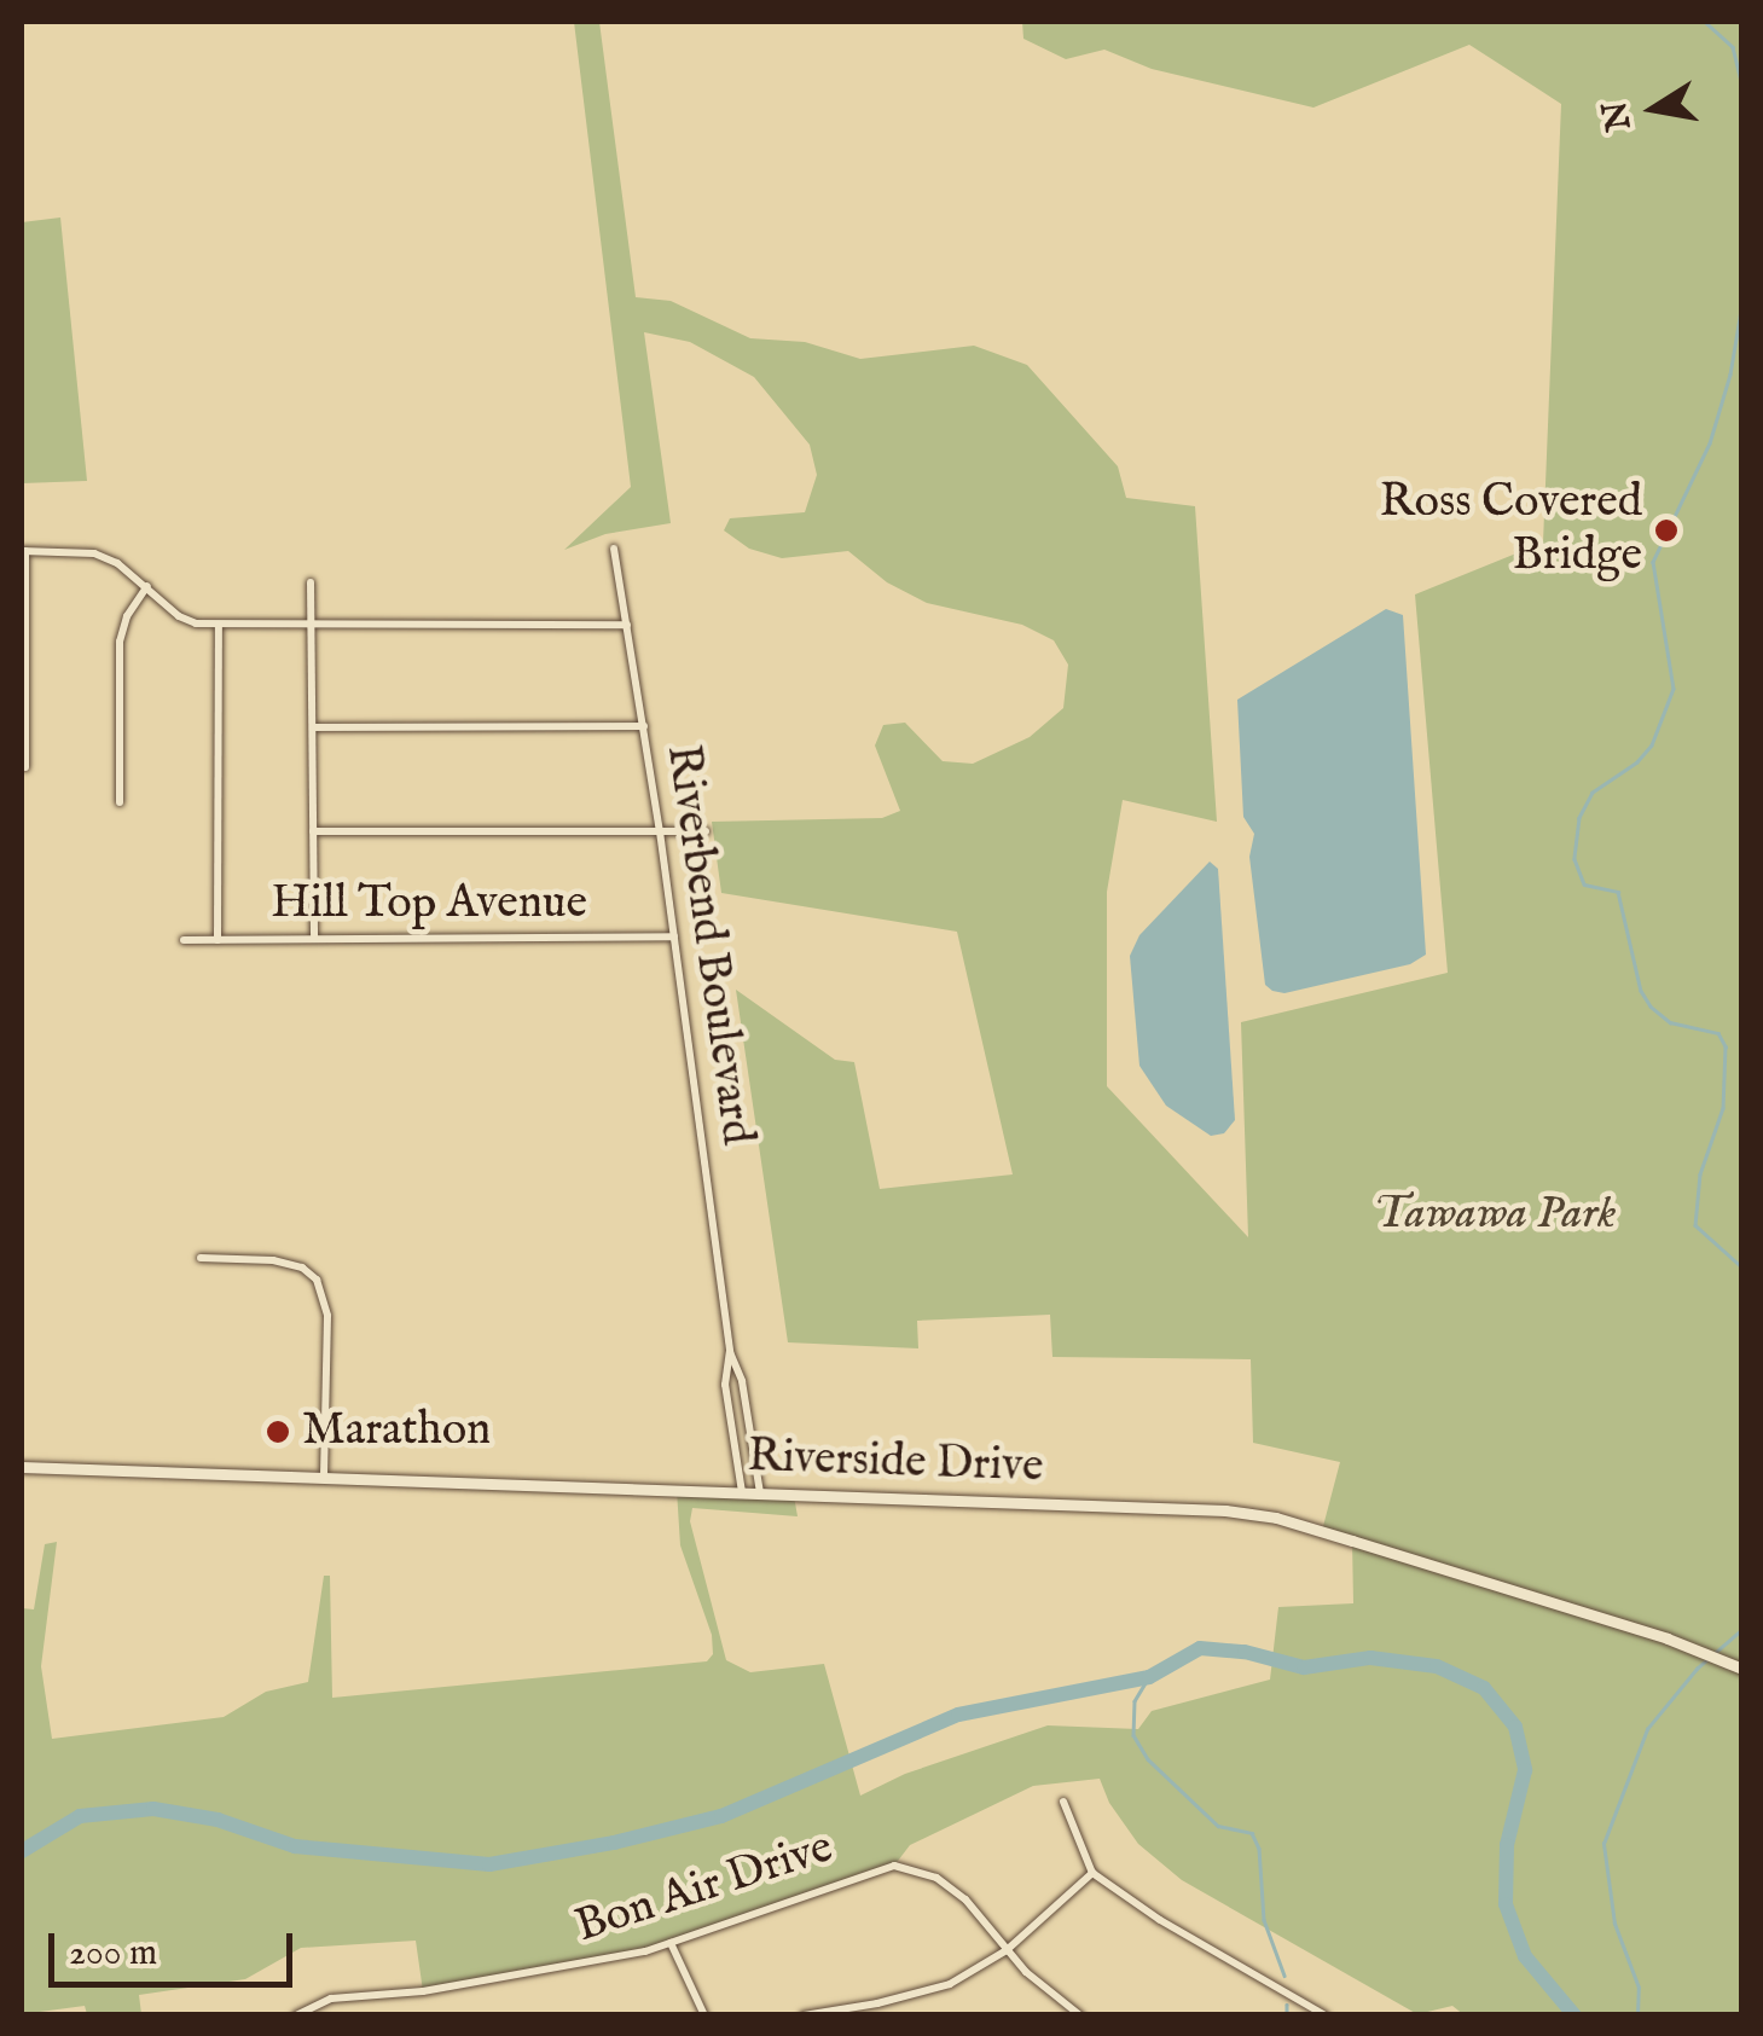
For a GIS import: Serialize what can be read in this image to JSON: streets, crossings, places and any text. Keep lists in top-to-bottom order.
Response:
{
  "streets": {
    "main road": ["Riverside Drive"],
    "street": ["Hill Top Avenue", "Riverbend Boulevard", "Bon Air Drive"]
  },
  "crossings": [
    ["Hill Top Avenue", "Riverbend Boulevard"]
  ],
  "parks": ["Tawawa Park"],
  "places": ["Ross Covered Bridge", "Marathon"],
  "scale_bar": "200 m",
  "north": "left"
}
